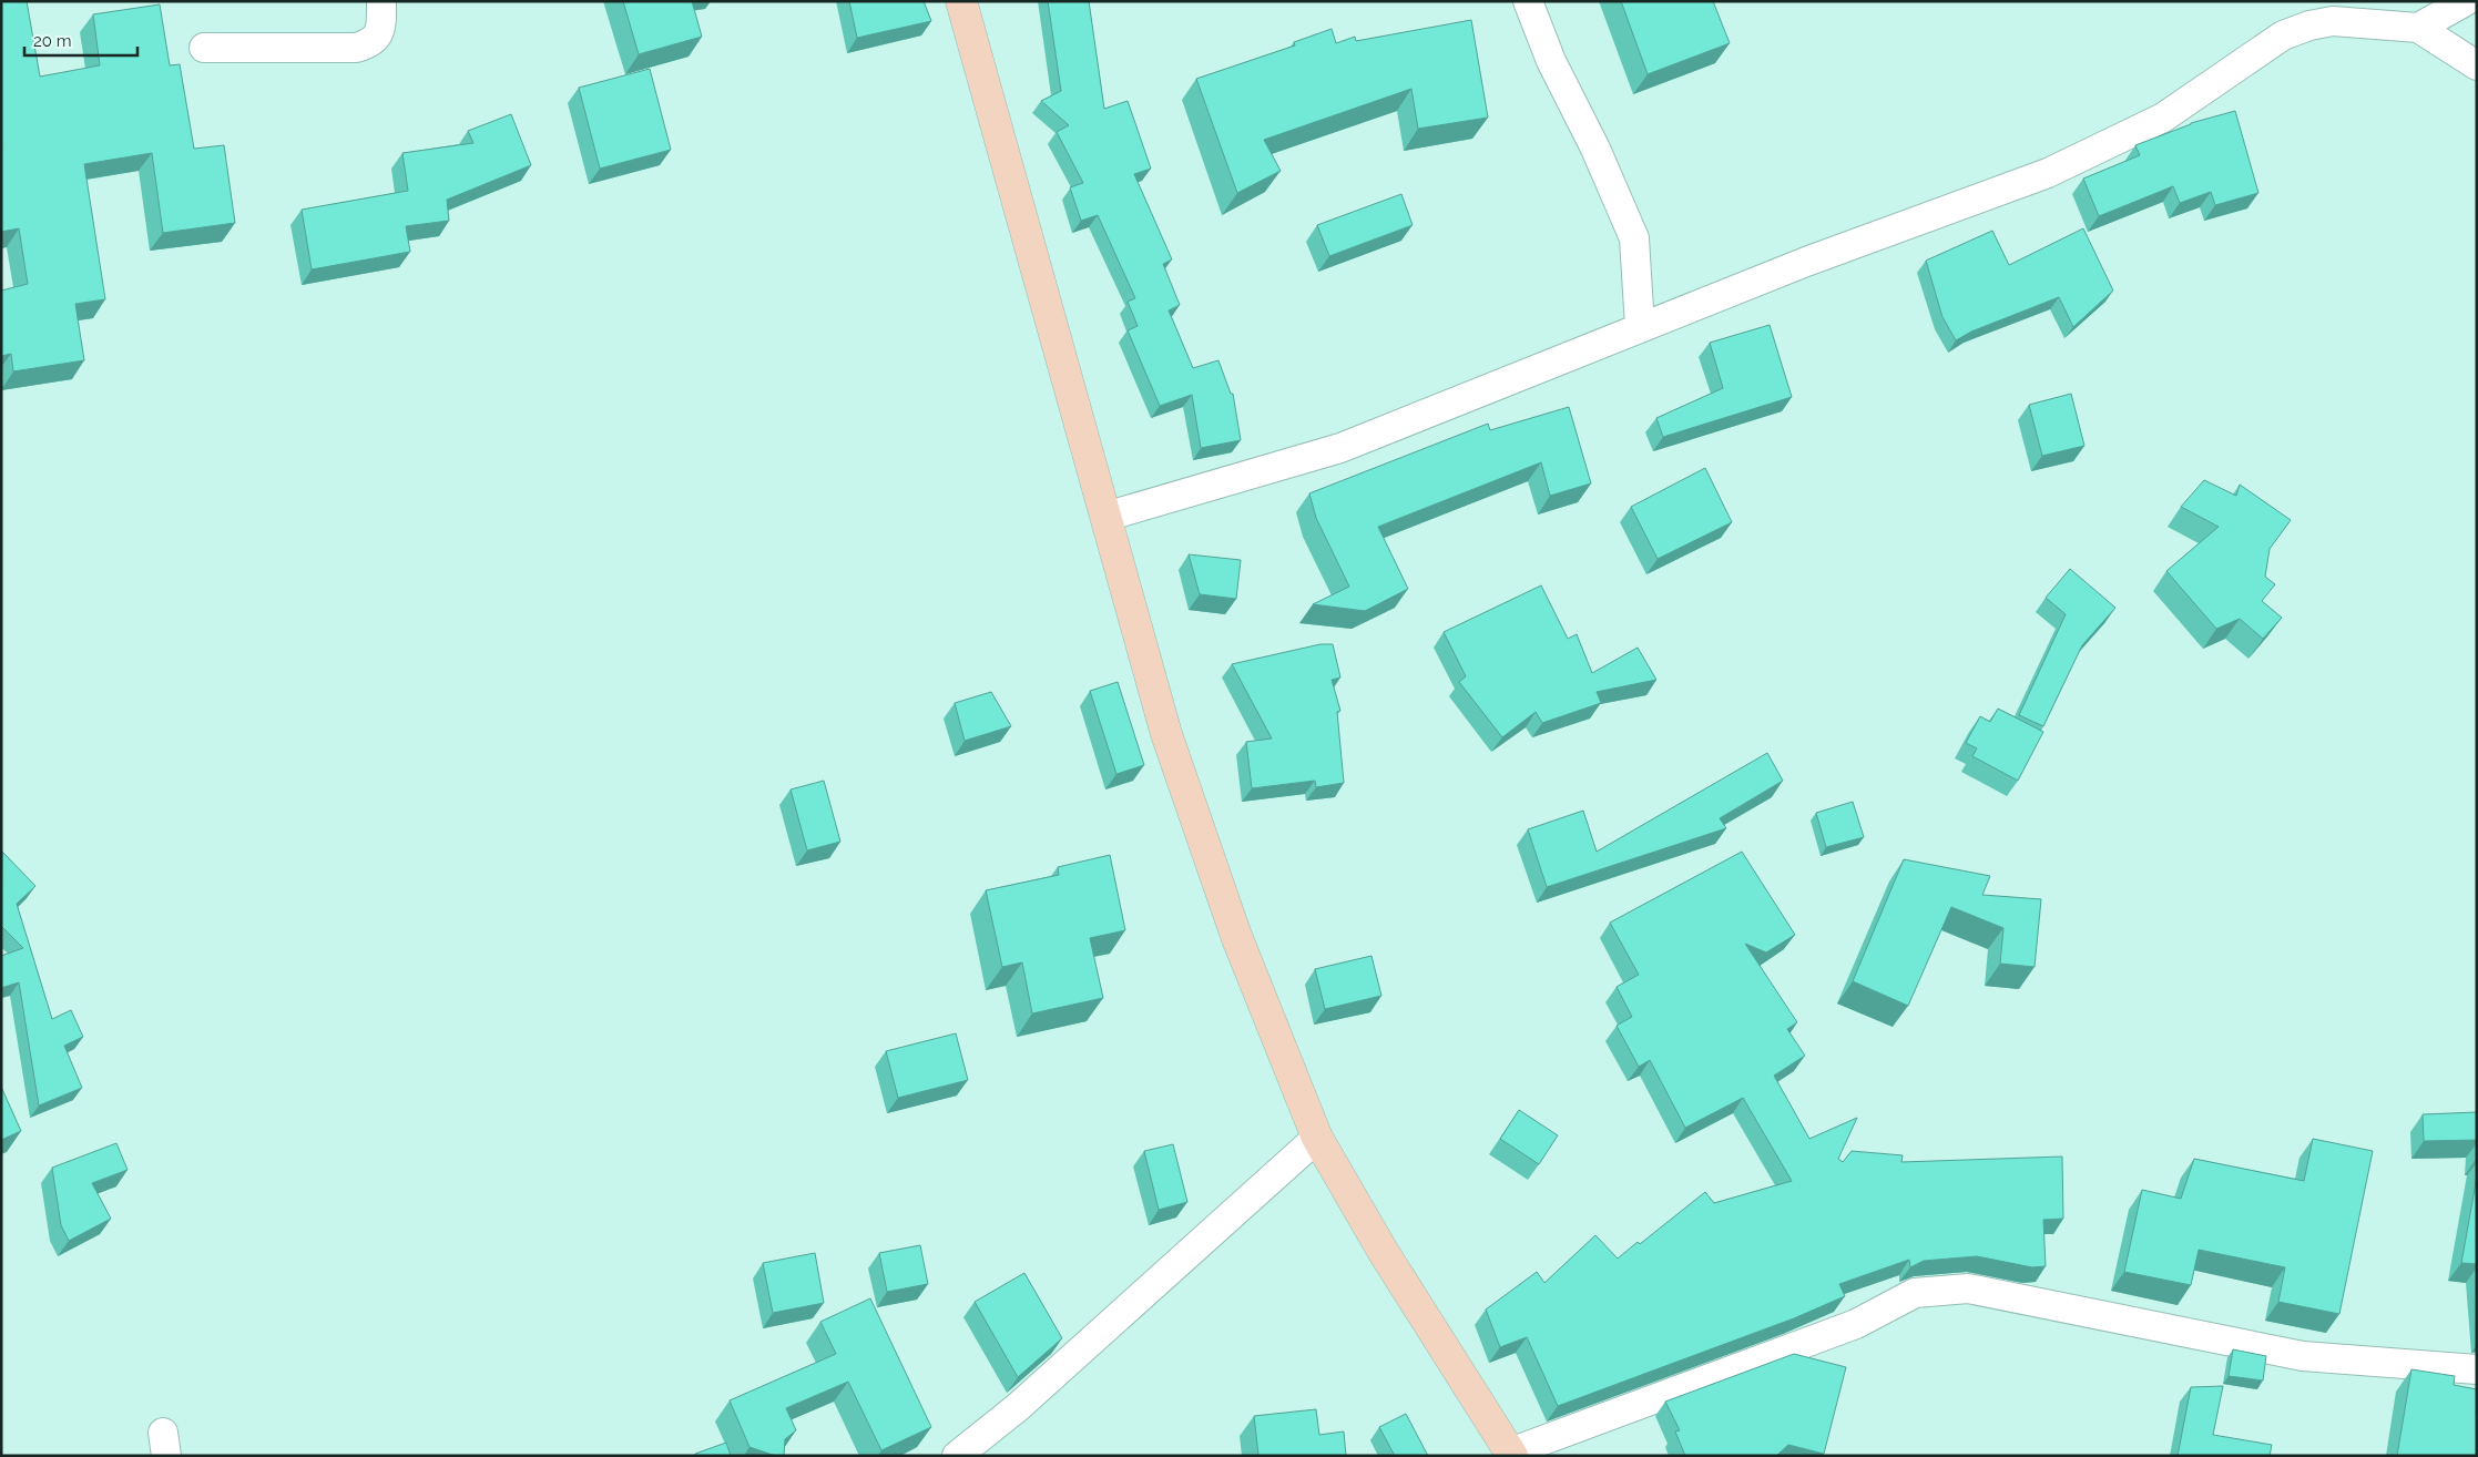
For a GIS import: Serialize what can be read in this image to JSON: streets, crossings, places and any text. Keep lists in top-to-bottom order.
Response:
{
  "scale_bar": "20 m"
}
